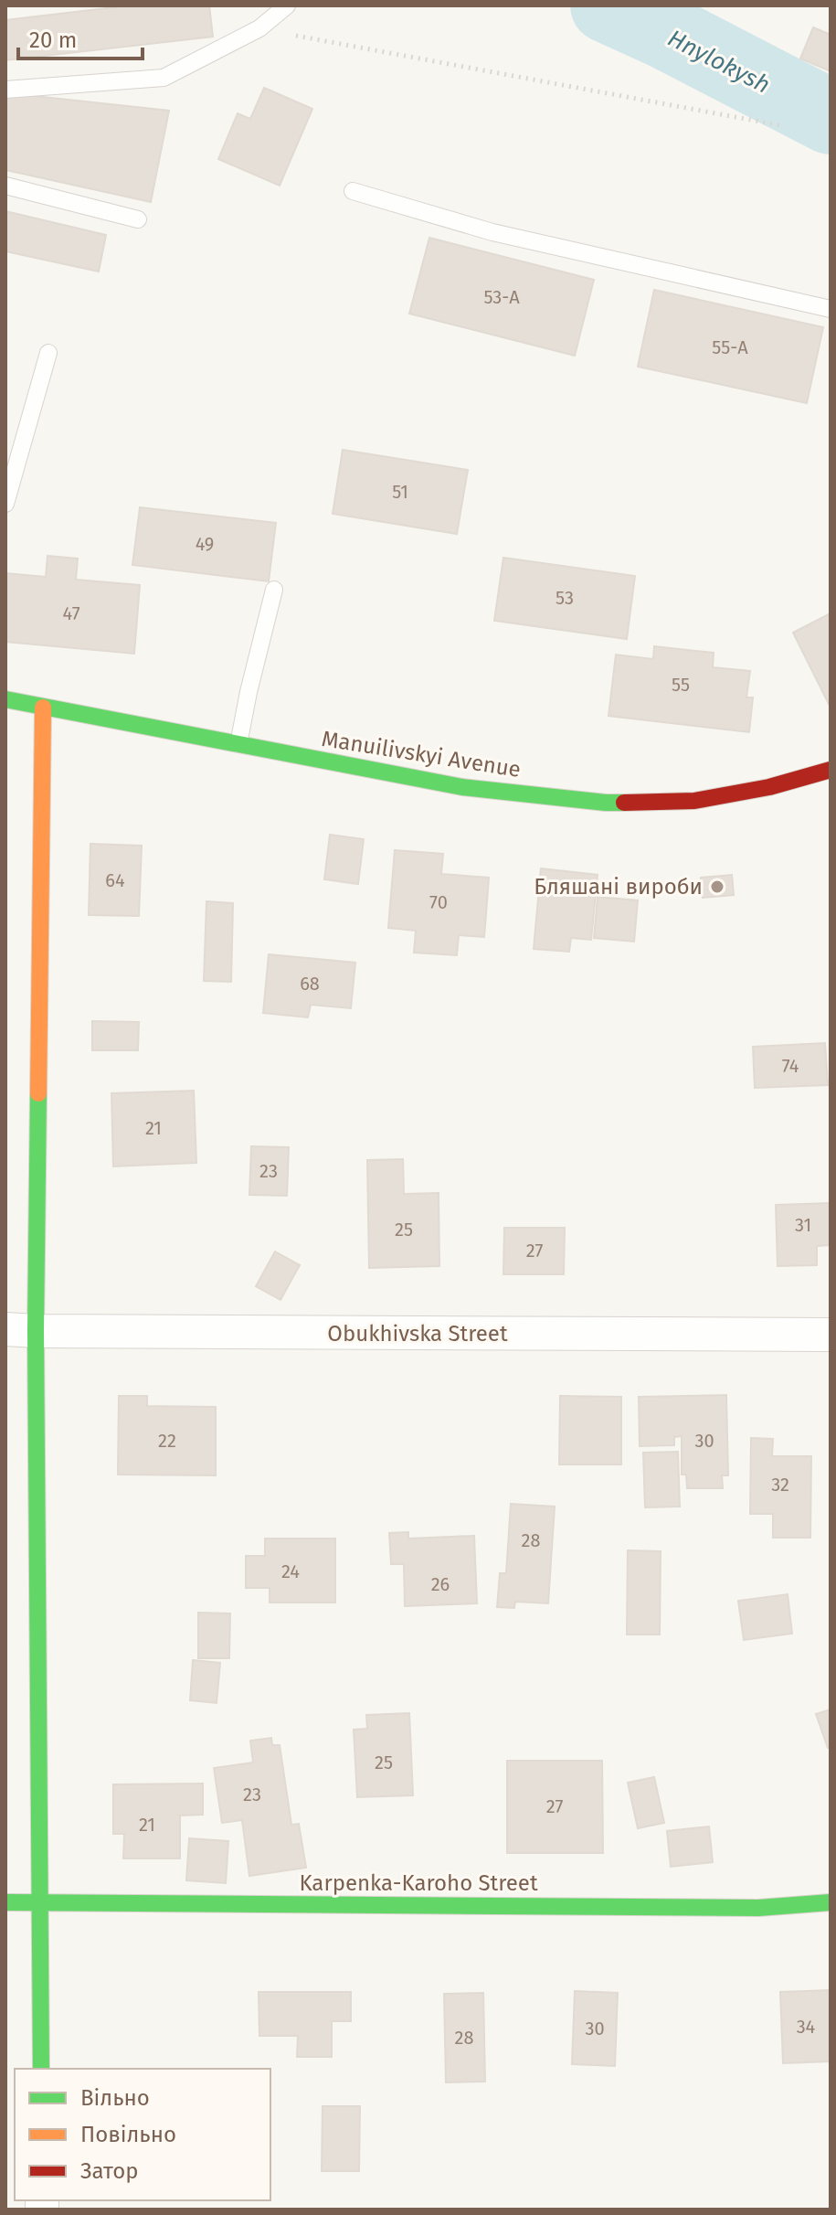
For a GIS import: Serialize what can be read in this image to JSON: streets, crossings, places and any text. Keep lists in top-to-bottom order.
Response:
{
  "streets": {
    "street": ["Manuilivskyi Avenue", "Obukhivska Street", "Karpenka-Karoho Street"]
  },
  "water": ["Hnylokysh"],
  "places": ["Бляшані вироби"],
  "house_numbers": [
    "53-А",
    "55-А",
    "51",
    "49",
    "53",
    "47",
    "55",
    "64",
    "70",
    "68",
    "74",
    "21",
    "23",
    "31",
    "25",
    "27",
    "22",
    "30",
    "32",
    "28",
    "24",
    "26",
    "25",
    "23",
    "27",
    "21",
    "34",
    "30",
    "28"
  ],
  "legend": ["Вільно", "Повільно", "Затор"],
  "scale_bar": "20 m"
}
